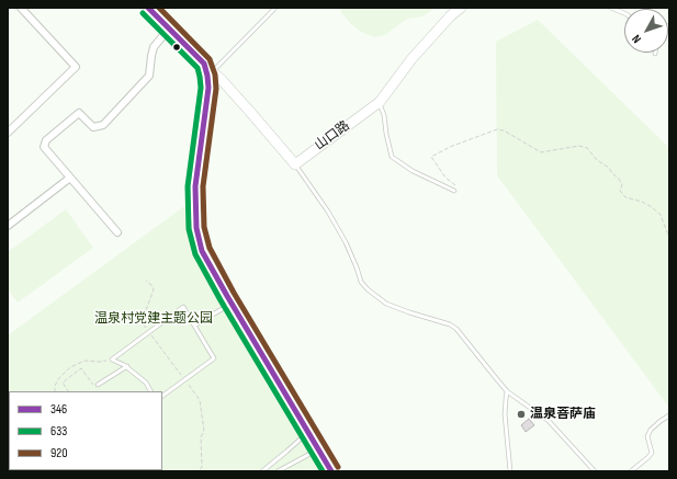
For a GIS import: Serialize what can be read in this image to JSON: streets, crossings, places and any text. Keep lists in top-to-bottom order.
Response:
{
  "streets": {
    "main road": ["山口路"]
  },
  "parks": ["温泉村党建主题公园"],
  "places": ["温泉菩萨庙"],
  "lines": ["transit line 346", "transit line 920", "transit line 633"],
  "legend": ["346", "633", "920"],
  "north": "bottom left"
}
